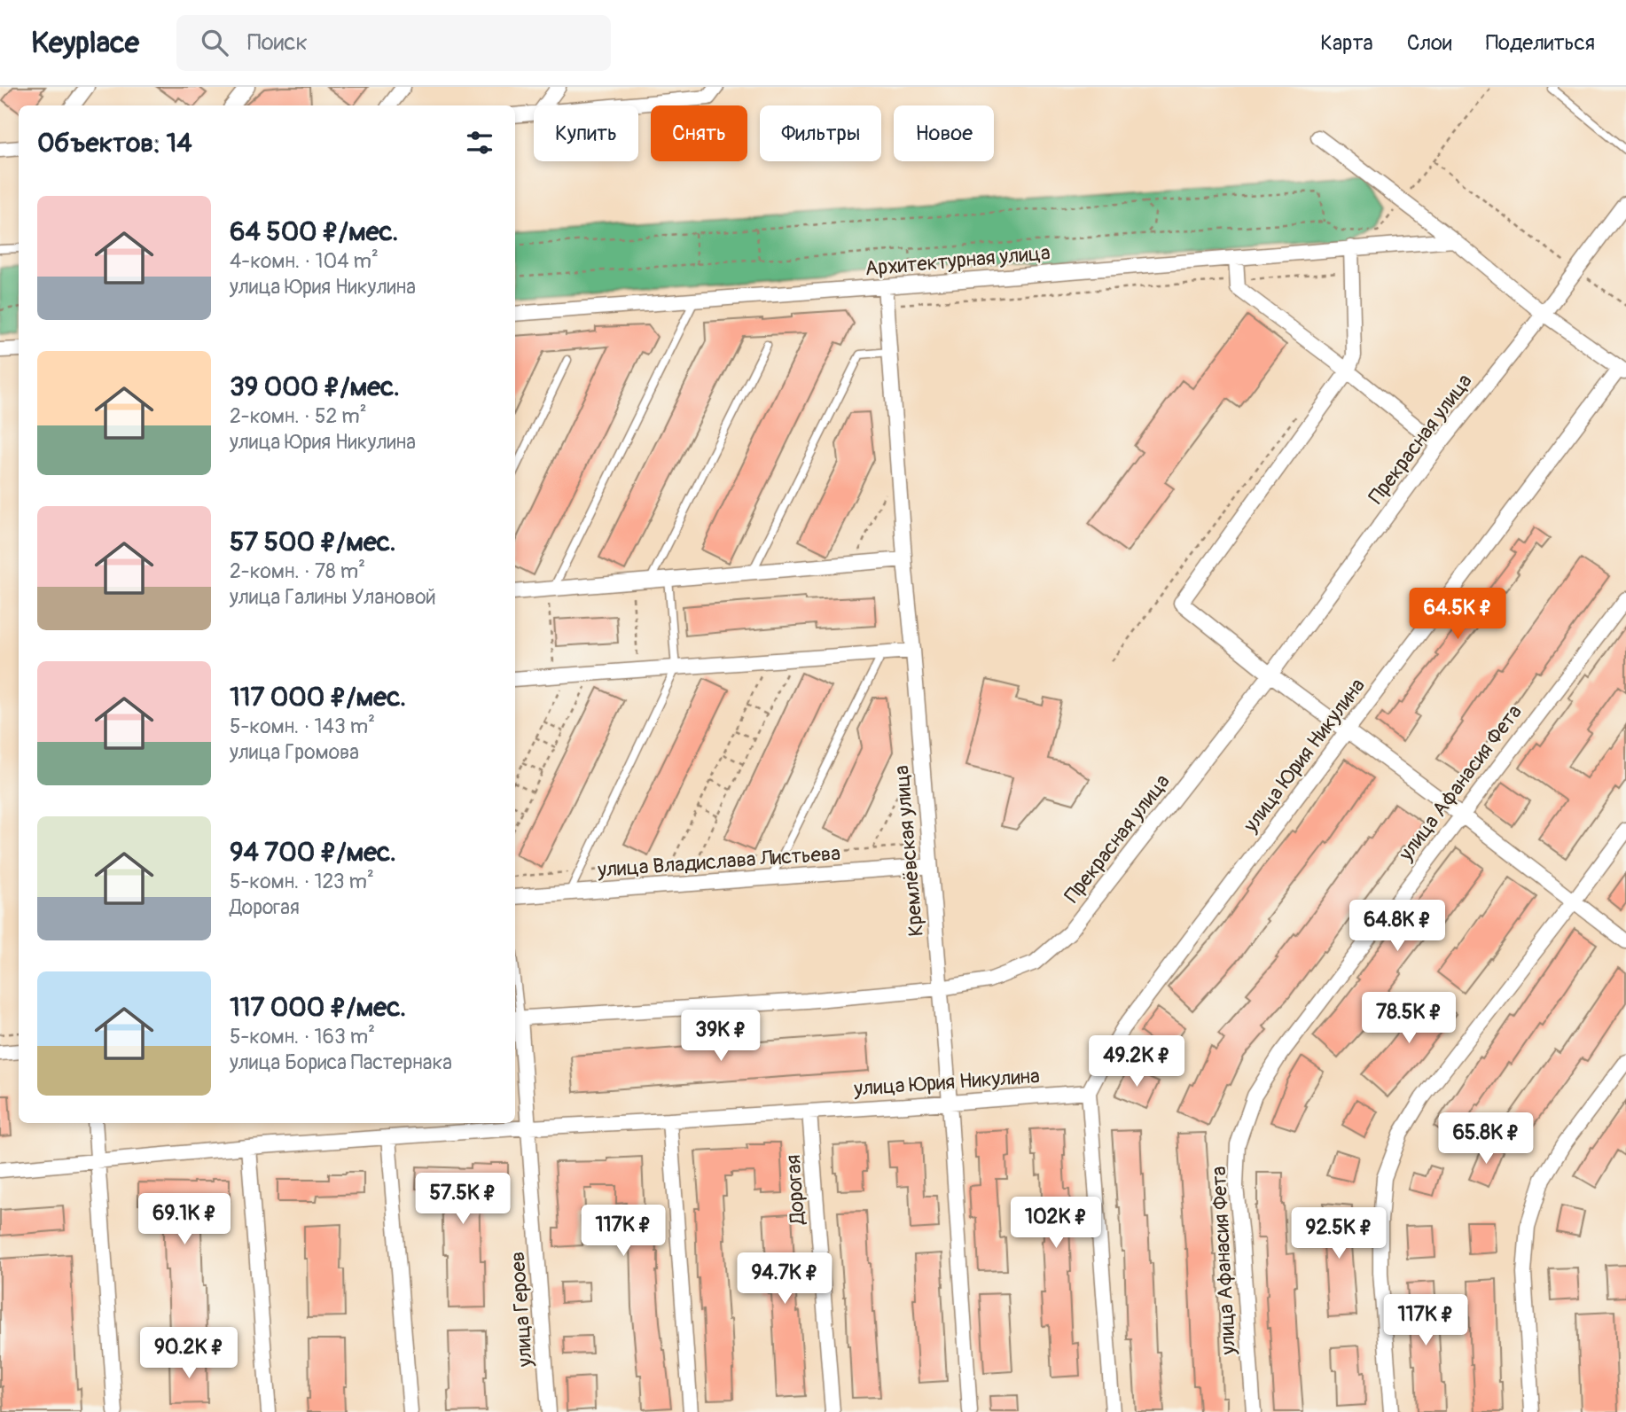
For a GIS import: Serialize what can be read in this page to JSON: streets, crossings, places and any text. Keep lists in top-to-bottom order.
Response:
{
  "streets": {
    "street": [
      "Архитектурная улица",
      "Прекрасная улица",
      "улица Юрия Никулина",
      "улица Афанасия Фета",
      "Кремлёвская улица",
      "улица Владислава Листьева",
      "Дорогая",
      "улица Героев"
    ]
  },
  "crossings": [
    ["Архитектурная улица", "Кремлёвская улица"],
    ["Прекрасная улица", "Кремлёвская улица"],
    ["Прекрасная улица", "улица Героев"],
    ["улица Юрия Никулина", "Кремлёвская улица"],
    ["улица Юрия Никулина", "Дорогая"],
    ["улица Юрия Никулина", "улица Героев"],
    ["Кремлёвская улица", "улица Владислава Листьева"]
  ],
  "page": {
    "header": "Keyplace",
    "search": "Поиск",
    "nav": ["Карта", "Слои", "Поделиться"],
    "chip": [
      "Купить",
      "Снять",
      "Фильтры",
      "Новое"
    ],
    "heading": "Объектов: 14",
    "list": [
      {
        "name": "64 500 ₽/мес.",
        "note": "4-комн. · 104 m² · улица Юрия Никулина"
      },
      {
        "name": "39 000 ₽/мес.",
        "note": "2-комн. · 52 m² · улица Юрия Никулина"
      },
      {
        "name": "57 500 ₽/мес.",
        "note": "2-комн. · 78 m² · улица Галины Улановой"
      },
      {
        "name": "117 000 ₽/мес.",
        "note": "5-комн. · 143 m² · улица Громова"
      },
      {
        "name": "94 700 ₽/мес.",
        "note": "5-комн. · 123 m² · Дорогая"
      },
      {
        "name": "117 000 ₽/мес.",
        "note": "5-комн. · 163 m² · улица Бориса Пастернака"
      }
    ],
    "price": [
      "64.5K ₽",
      "64.8K ₽",
      "78.5K ₽",
      "39K ₽",
      "49.2K ₽",
      "65.8K ₽",
      "57.5K ₽",
      "69.1K ₽",
      "102K ₽",
      "117K ₽",
      "92.5K ₽",
      "94.7K ₽",
      "117K ₽",
      "90.2K ₽"
    ]
  }
}
